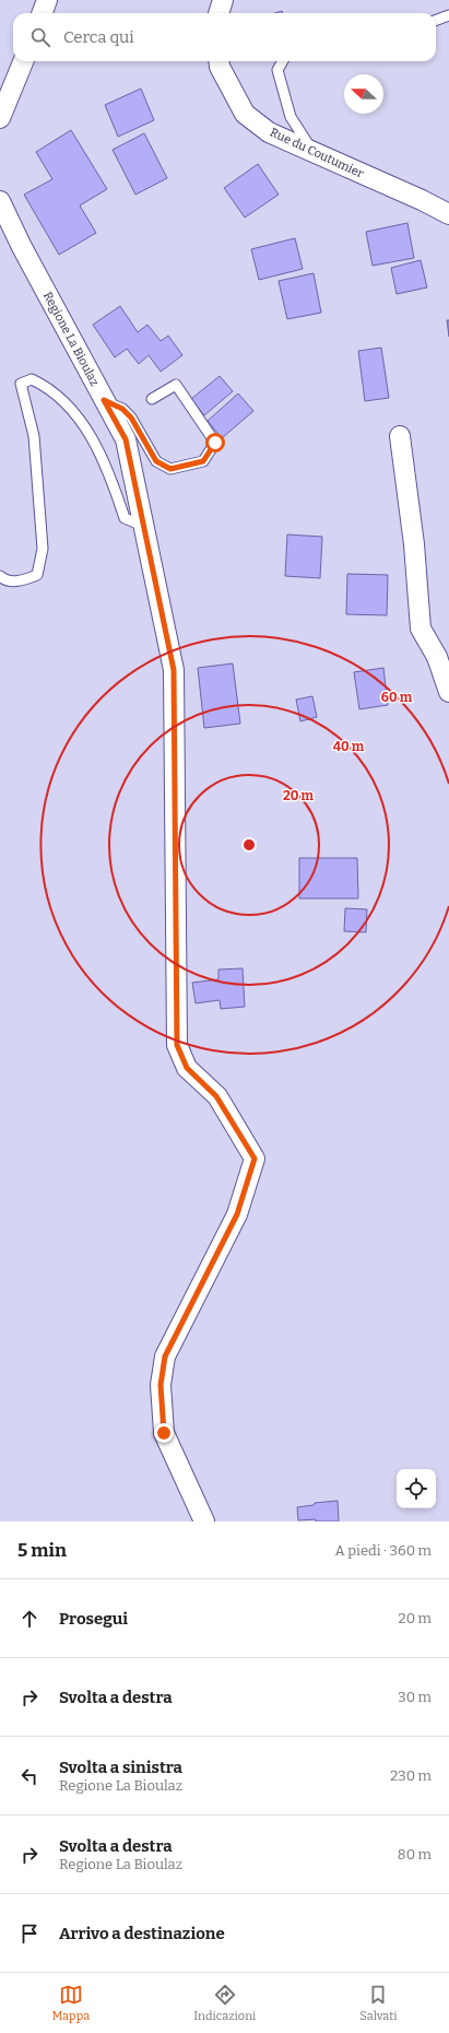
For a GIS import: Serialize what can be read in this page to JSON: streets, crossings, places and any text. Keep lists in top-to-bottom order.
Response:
{
  "streets": {
    "street": ["Rue du Coutumier", "Regione La Bioulaz"]
  },
  "north": "left",
  "page": {
    "search": "Cerca qui",
    "heading": ["5 min", "A piedi · 360 m"],
    "list": [
      ["Prosegui", "20 m"],
      ["Svolta a destra", "30 m"],
      ["Svolta a sinistra", "Regione La Bioulaz", "230 m"],
      ["Svolta a destra", "Regione La Bioulaz", "80 m"],
      "Arrivo a destinazione"
    ],
    "nav": ["Mappa", "Indicazioni", "Salvati"]
  },
  "rings": ["60 m", "40 m", "20 m"]
}
